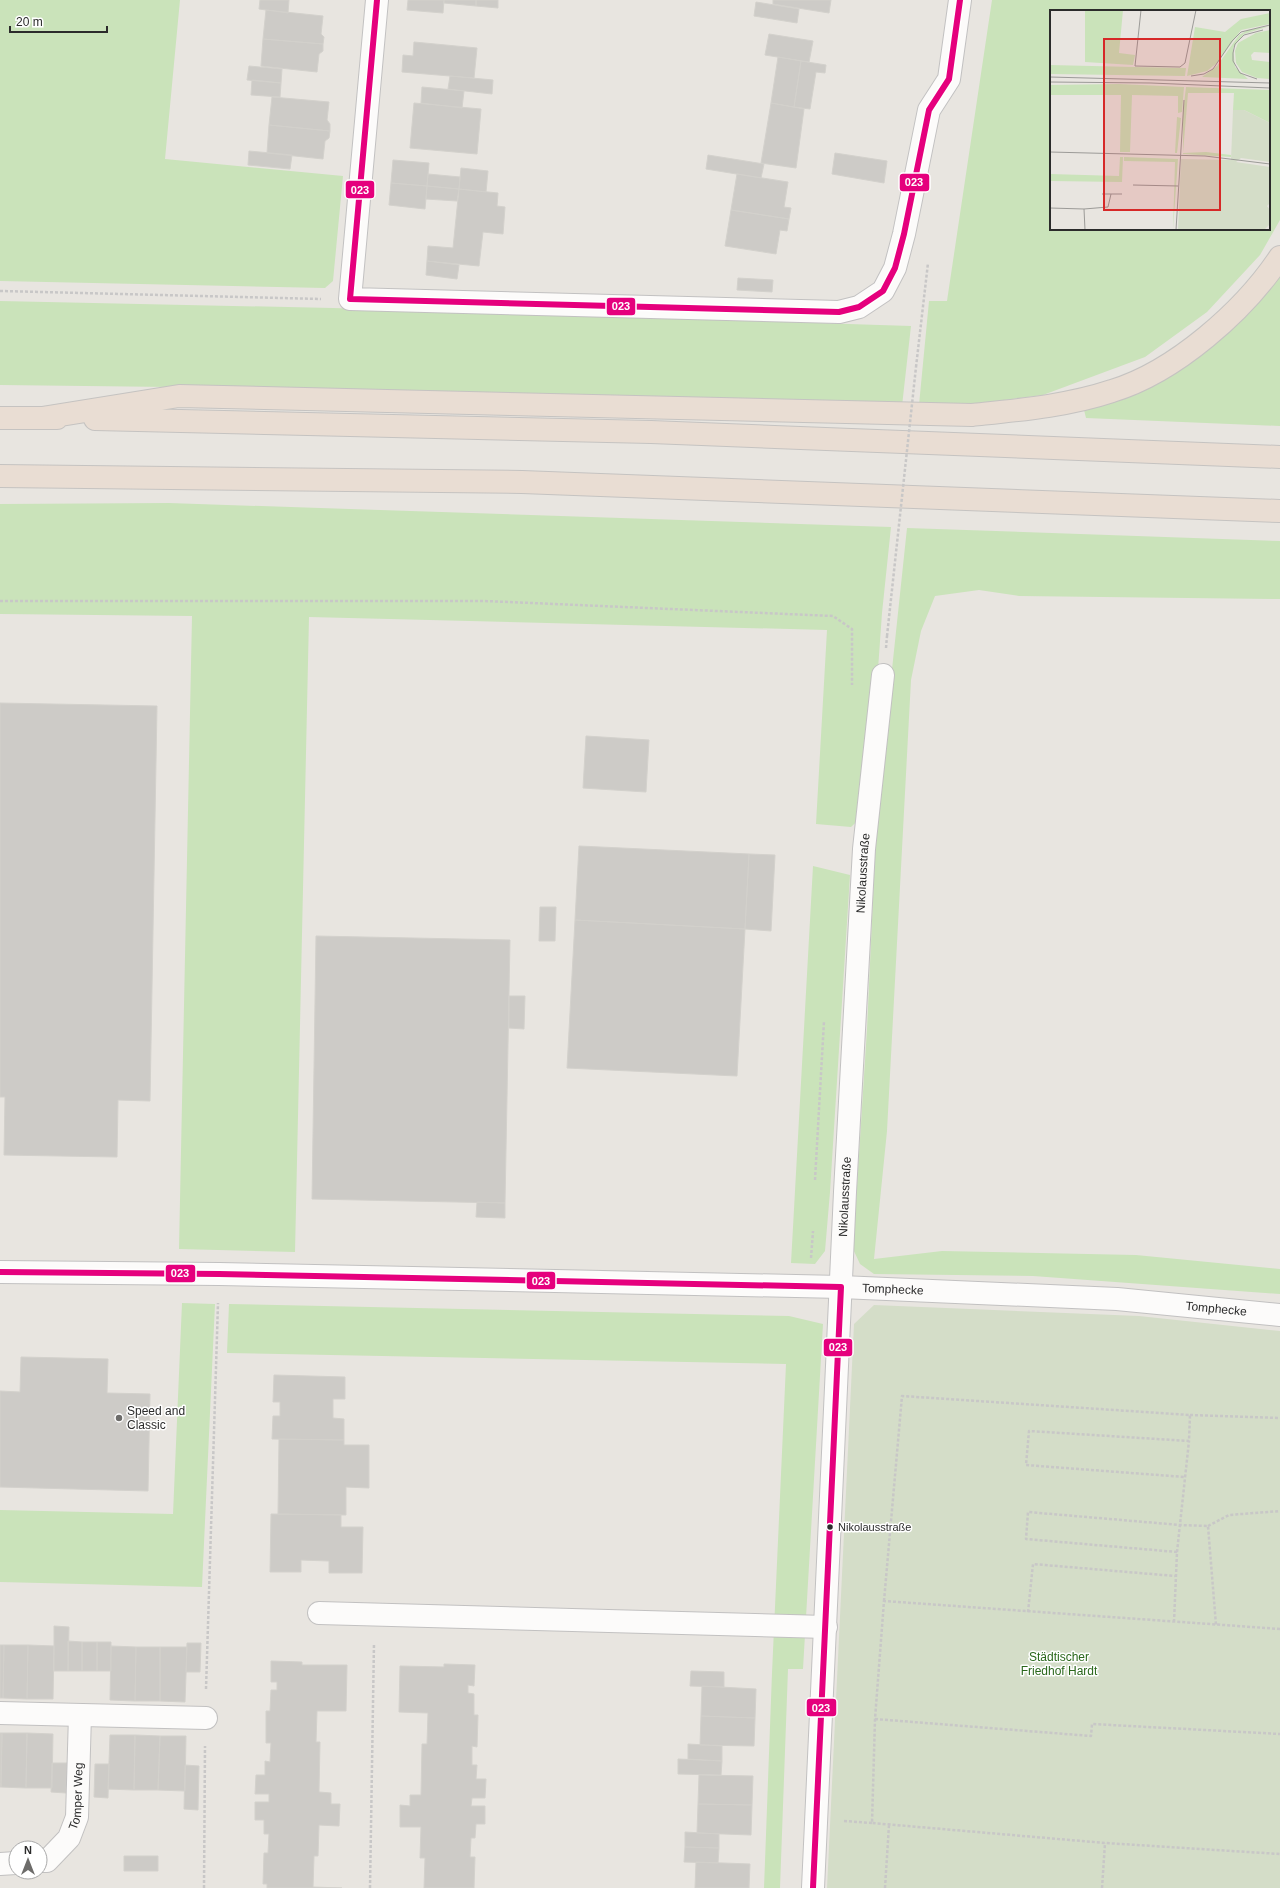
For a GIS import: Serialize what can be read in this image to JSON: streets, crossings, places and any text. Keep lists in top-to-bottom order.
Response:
{
  "streets": {
    "street": ["Nikolausstraße", "Tomphecke", "Tomper Weg"]
  },
  "crossings": [
    ["Nikolausstraße", "Tomphecke"]
  ],
  "parks": ["Städtischer Friedhof Hardt"],
  "places": ["Speed and Classic", "Nikolausstraße"],
  "lines": ["transit line 023"],
  "scale_bar": "20 m",
  "north": "top"
}
